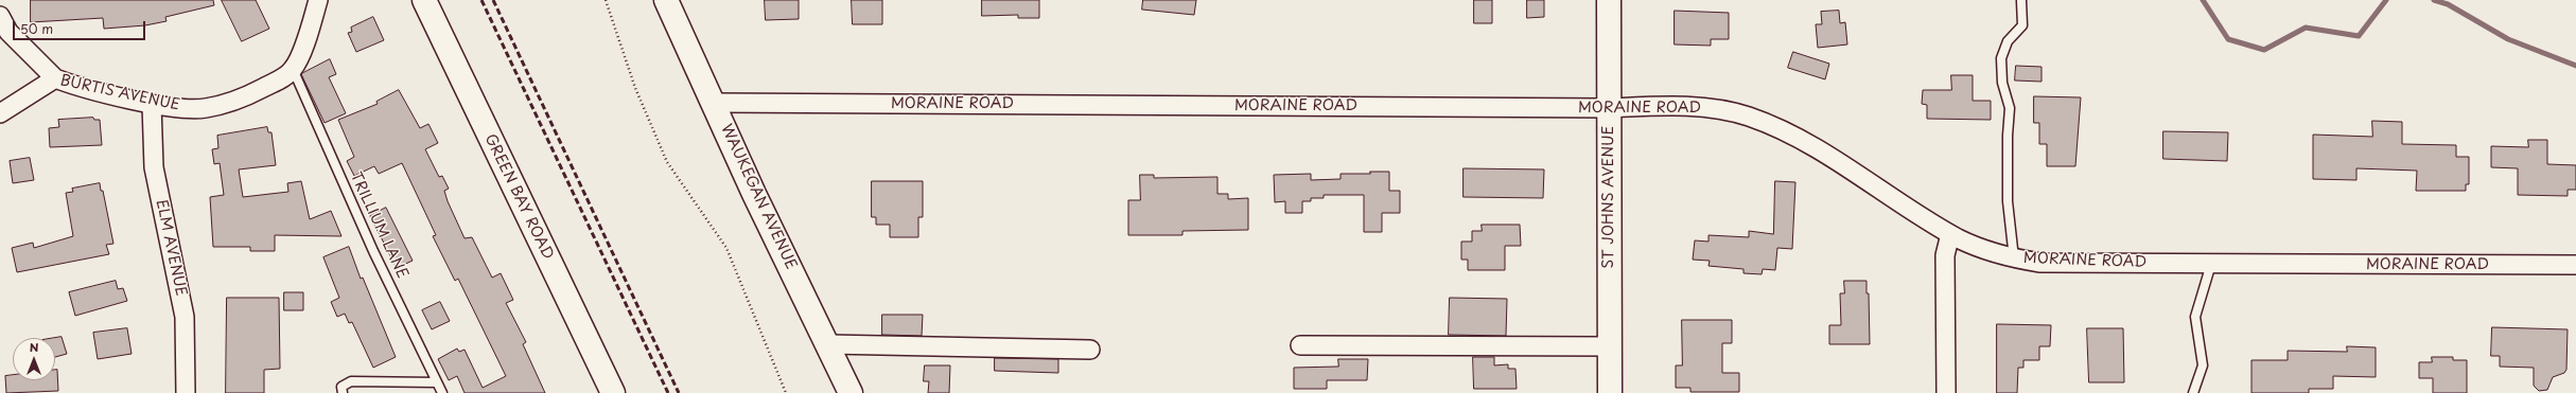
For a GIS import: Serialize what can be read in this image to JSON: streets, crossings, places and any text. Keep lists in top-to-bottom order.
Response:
{
  "streets": {
    "street": [
      "BURTIS AVENUE",
      "MORAINE ROAD",
      "GREEN BAY ROAD",
      "WAUKEGAN AVENUE",
      "ST JOHNS AVENUE",
      "ELM AVENUE"
    ],
    "lane": ["TRILLIUM LANE"]
  },
  "crossings": [
    ["BURTIS AVENUE", "TRILLIUM LANE"],
    ["BURTIS AVENUE", "ELM AVENUE"],
    ["MORAINE ROAD", "WAUKEGAN AVENUE"],
    ["MORAINE ROAD", "ST JOHNS AVENUE"]
  ],
  "scale_bar": "50 m",
  "north": "top"
}
